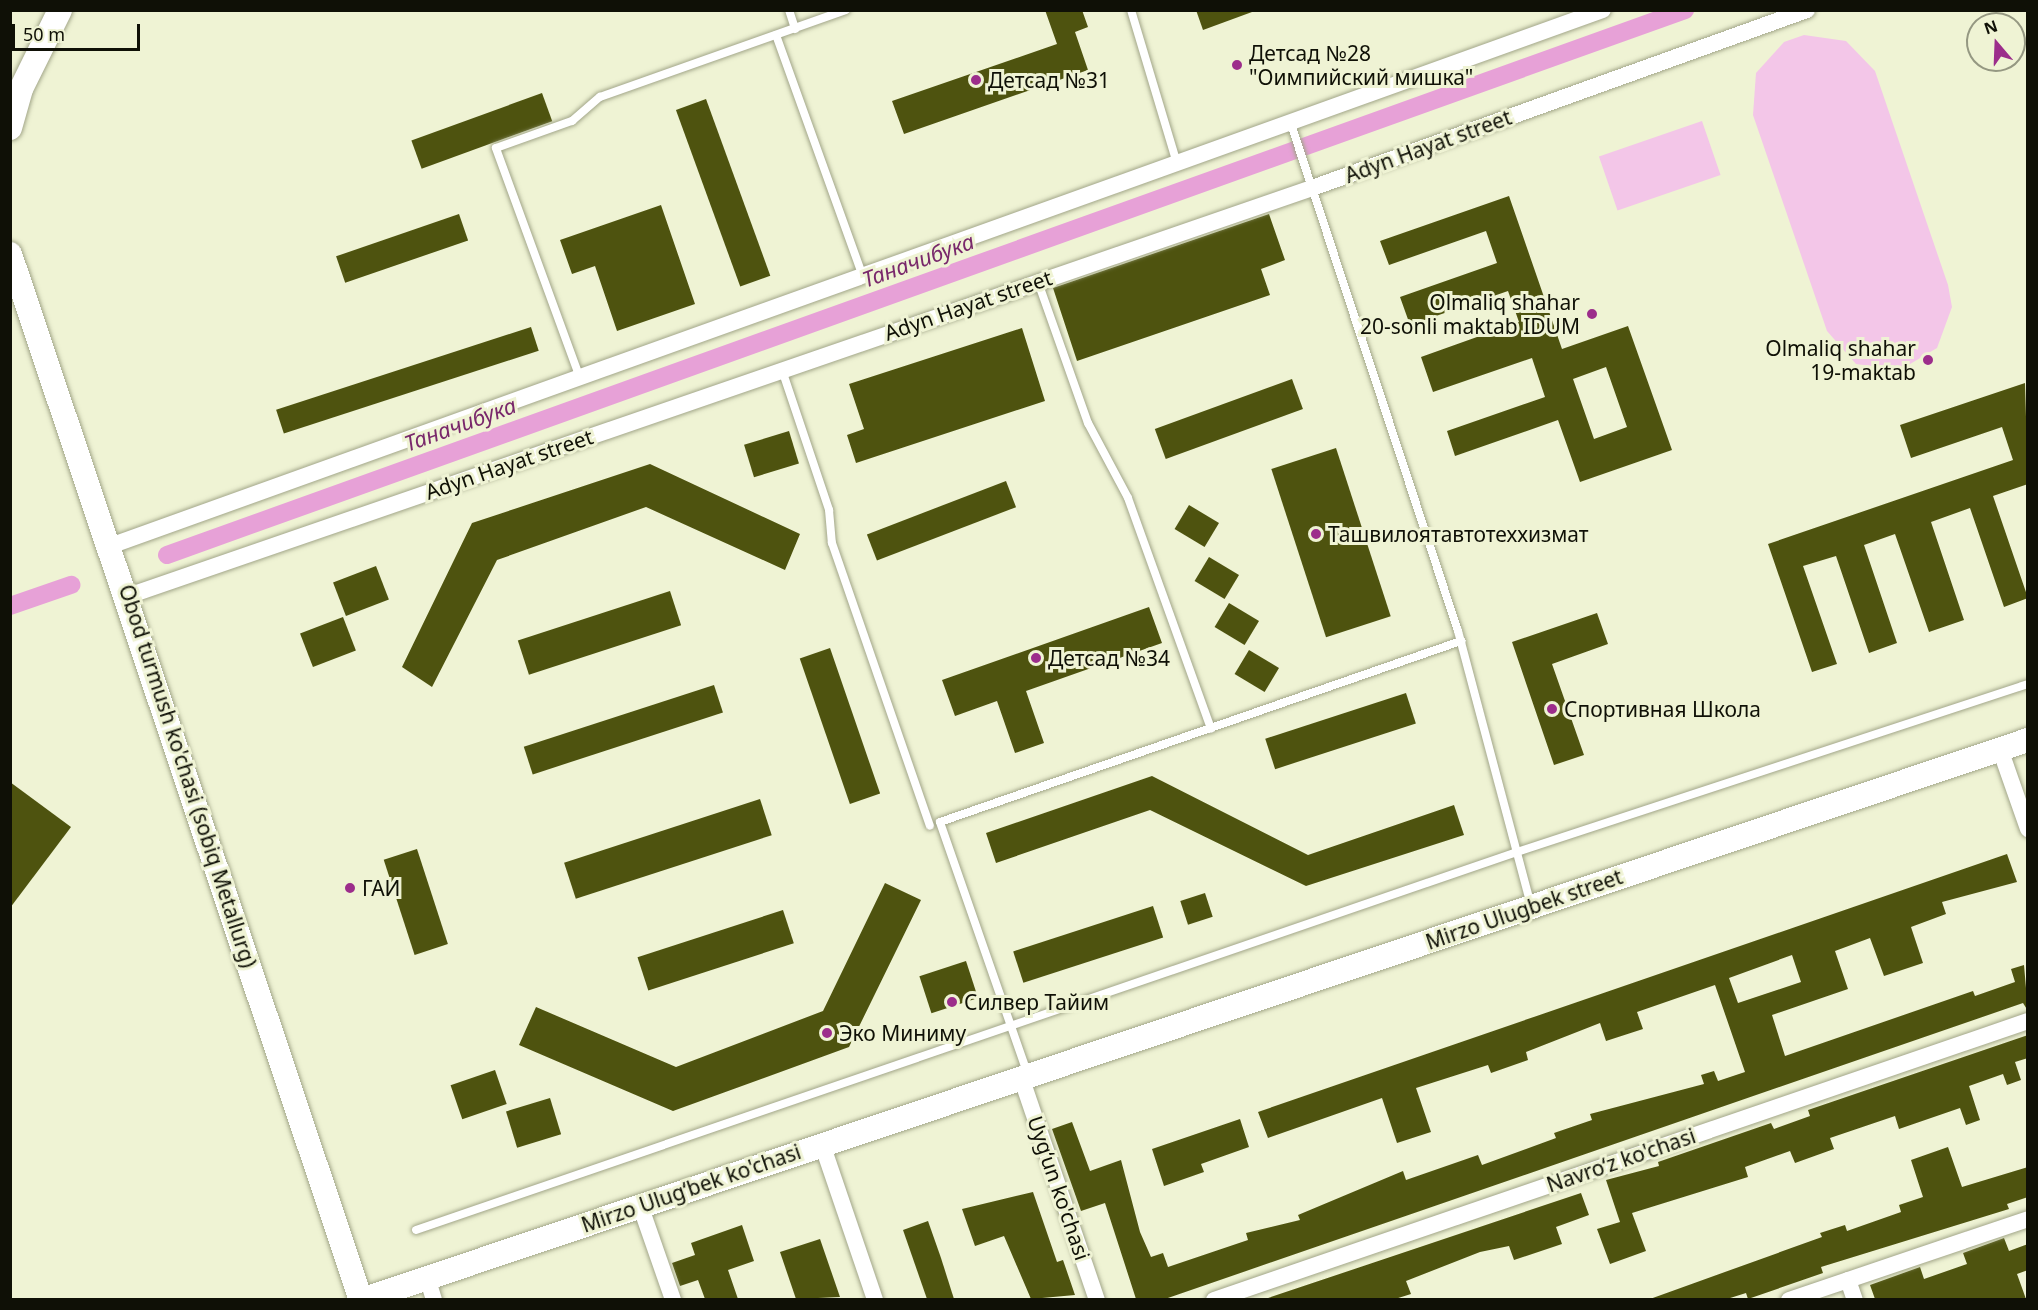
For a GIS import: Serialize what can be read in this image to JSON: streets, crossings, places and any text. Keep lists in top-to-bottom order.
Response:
{
  "streets": {
    "main road": ["Obod turmush ko'chasi (sobiq Metallurg)", "Mirzo Ulugbek street", "Mirzo Ulug‘bek ko'chasi"],
    "street": ["Adyn Hayat street", "Navro‘z ko'chasi", "Uyg‘un ko'chasi"]
  },
  "crossings": [
    ["Adyn Hayat street", "Obod turmush ko'chasi (sobiq Metallurg)"],
    ["Obod turmush ko'chasi (sobiq Metallurg)", "Mirzo Ulug‘bek ko'chasi"],
    ["Mirzo Ulugbek street", "Mirzo Ulug‘bek ko'chasi"],
    ["Mirzo Ulugbek street", "Uyg‘un ko'chasi"],
    ["Mirzo Ulug‘bek ko'chasi", "Uyg‘un ko'chasi"]
  ],
  "water": ["Таначибука"],
  "places": [
    "Детсад №28 \"Оимпийский мишка\"",
    "Детсад №31",
    "Olmaliq shahar 20-sonli maktab IDUM",
    "Olmaliq shahar 19-maktab",
    "Ташвилоятавтотеххизмат",
    "Детсад №34",
    "Спортивная Школа",
    "ГАИ",
    "Силвер Тайим",
    "Эко Миниму"
  ],
  "scale_bar": "50 m",
  "north": "top"
}
